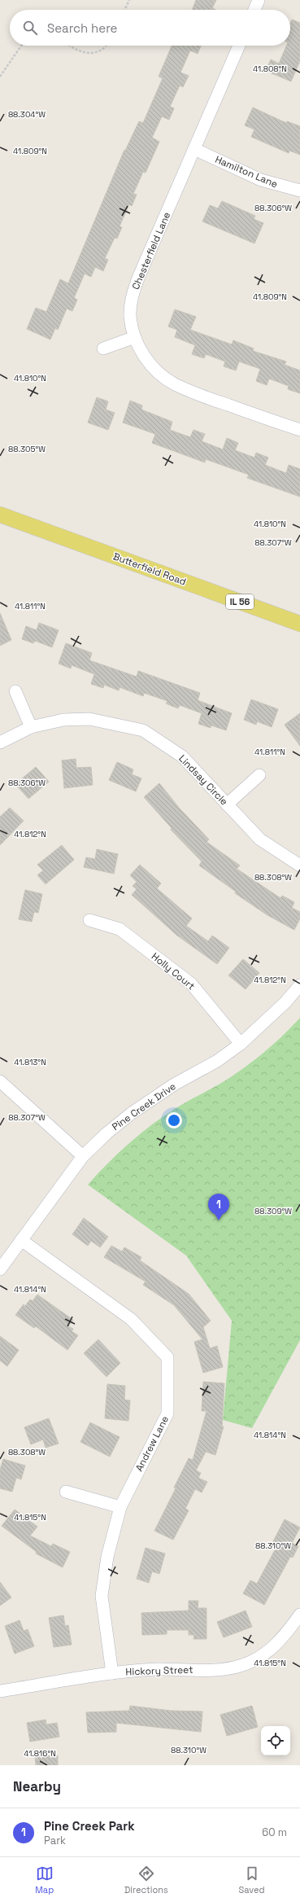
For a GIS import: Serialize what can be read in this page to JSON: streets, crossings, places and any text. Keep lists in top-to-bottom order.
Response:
{
  "streets": {
    "main road": ["Butterfield Road", "IL 56"],
    "street": [
      "Hamilton Lane",
      "Chesterfield Lane",
      "Lindsay Circle",
      "Holly Court",
      "Pine Creek Drive",
      "Andrew Lane",
      "Hickory Street"
    ]
  },
  "crossings": [
    ["Hamilton Lane", "Chesterfield Lane"],
    ["Holly Court", "Pine Creek Drive"],
    ["Pine Creek Drive", "Andrew Lane"],
    ["Andrew Lane", "Hickory Street"]
  ],
  "page": {
    "search": "Search here",
    "pins": "1",
    "heading": "Nearby",
    "list": [
      {
        "mark": "1",
        "name": "Pine Creek Park",
        "note": "Park",
        "value": "60 m"
      }
    ],
    "nav": ["Map", "Directions", "Saved"]
  },
  "coordinates": [
    "41.808°N",
    "88.304°W",
    "41.809°N",
    "88.306°W",
    "41.810°N",
    "88.305°W",
    "88.307°W",
    "41.811°N",
    "41.812°N",
    "88.308°W",
    "41.813°N",
    "88.309°W",
    "41.814°N",
    "41.815°N",
    "88.310°W",
    "41.816°N"
  ]
}
